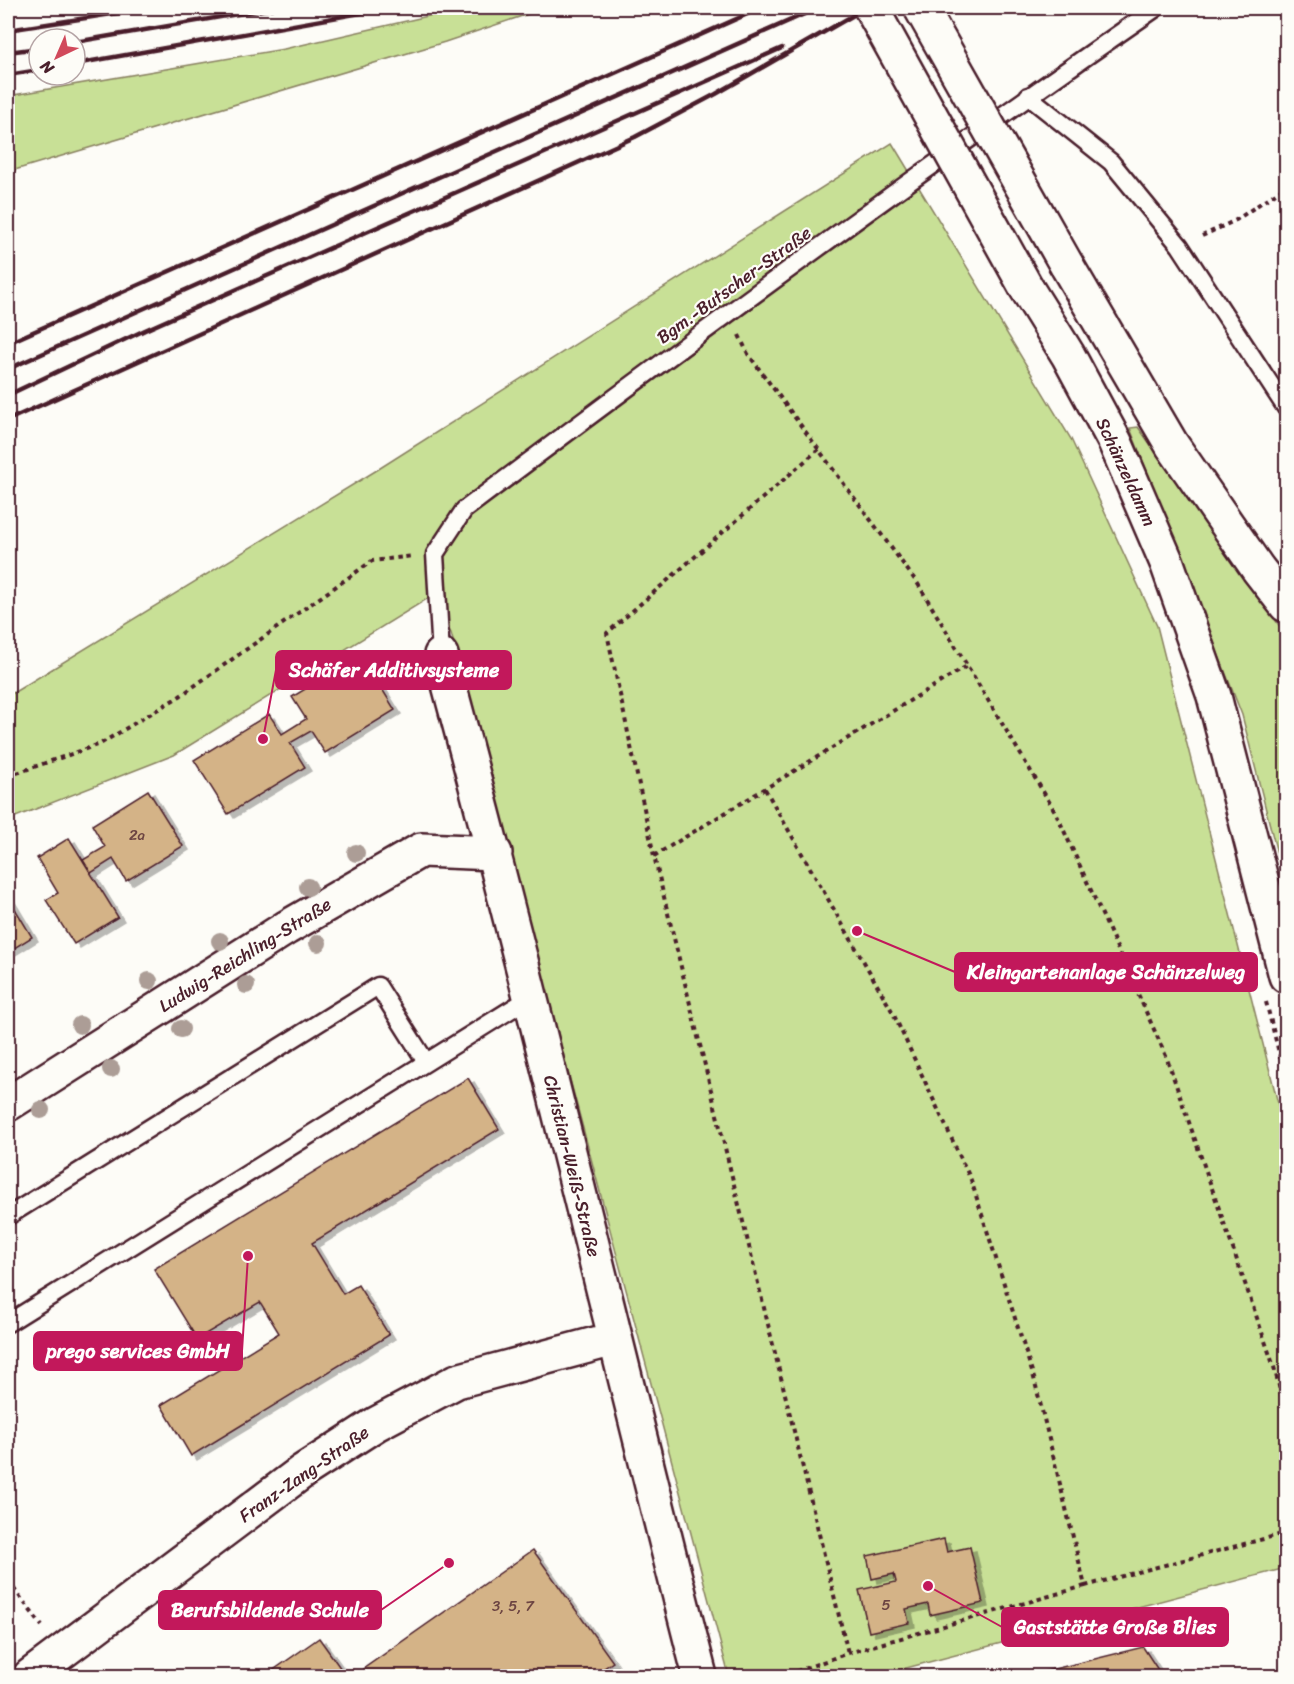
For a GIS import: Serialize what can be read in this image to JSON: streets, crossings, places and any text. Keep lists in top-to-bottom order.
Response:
{
  "streets": {
    "street": [
      "Schänzeldamm",
      "Ludwig-Reichling-Straße",
      "Christian-Weiß-Straße",
      "Franz-Zang-Straße"
    ],
    "lane": ["Bgm.-Butscher-Straße"]
  },
  "crossings": [
    ["Ludwig-Reichling-Straße", "Christian-Weiß-Straße"],
    ["Christian-Weiß-Straße", "Franz-Zang-Straße"]
  ],
  "places": [
    "Schäfer Additivsysteme",
    "Kleingartenanlage Schänzelweg",
    "prego services GmbH",
    "Berufsbildende Schule",
    "Gaststätte Große Blies"
  ],
  "house_numbers": ["2a", "5", "3, 5, 7"],
  "north": "bottom left"
}
